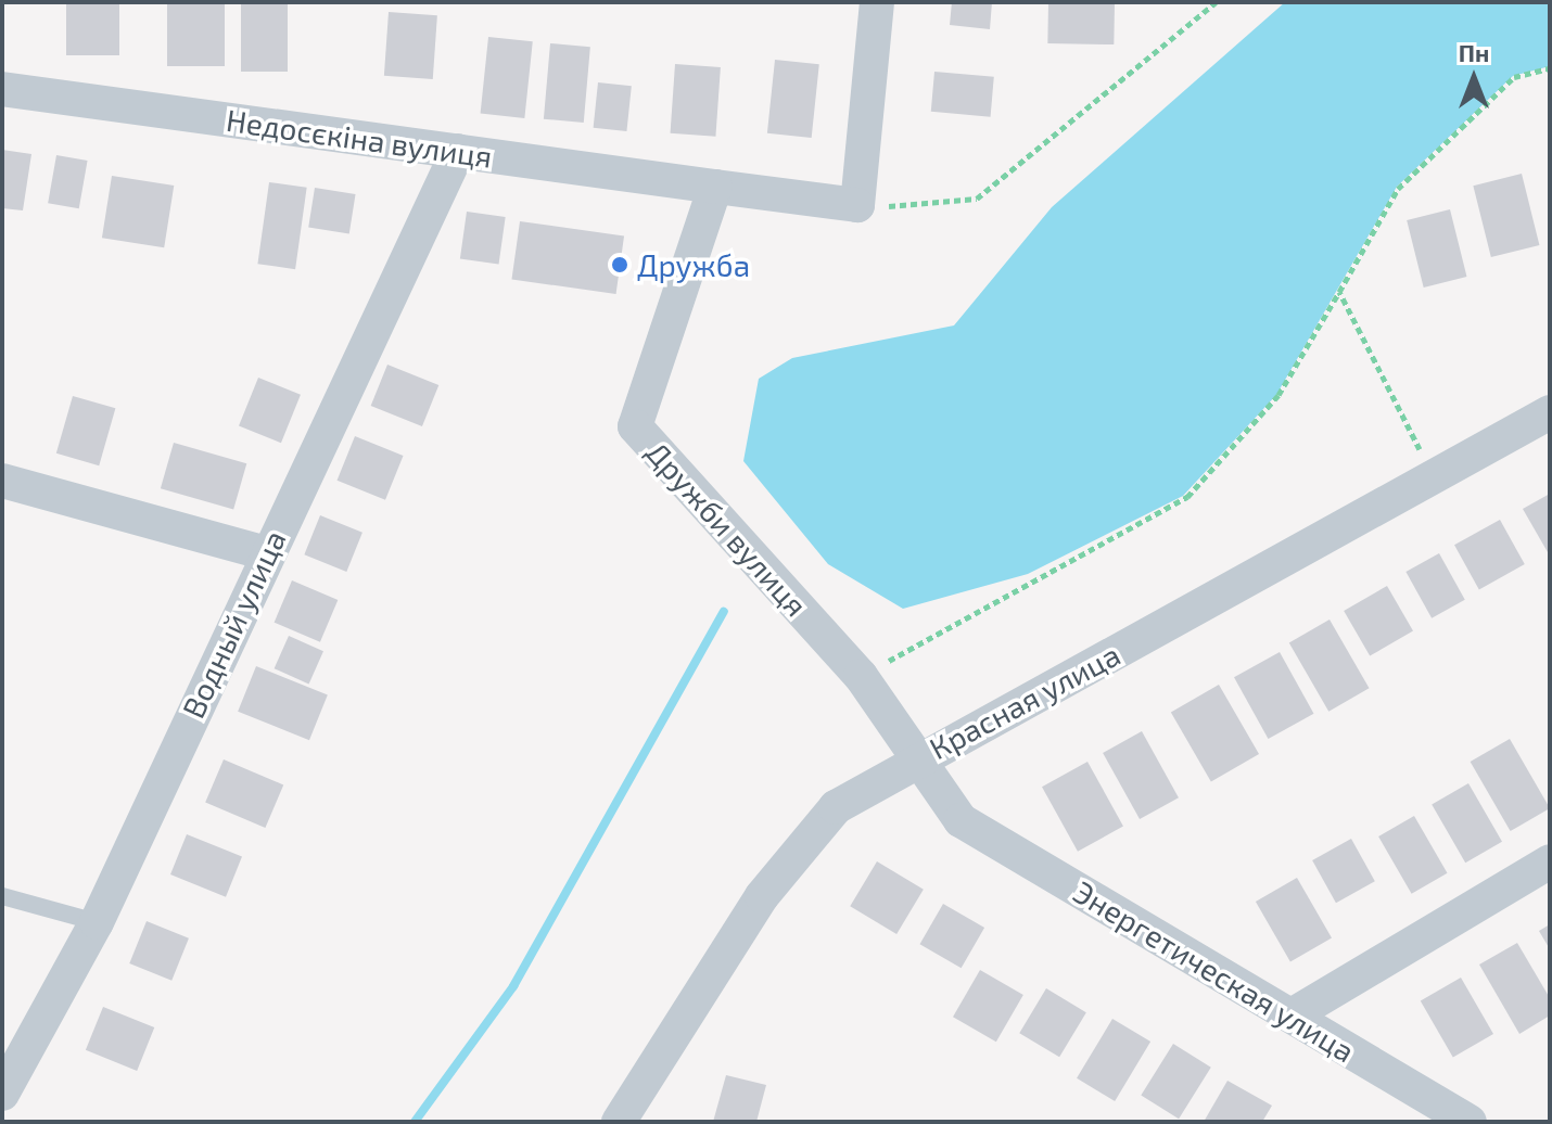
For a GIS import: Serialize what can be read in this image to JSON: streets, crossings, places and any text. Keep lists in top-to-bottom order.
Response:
{
  "streets": {
    "street": [
      "Недосєкіна вулиця",
      "Дружби вулиця",
      "Водный улица",
      "Красная улица",
      "Энергетическая улица"
    ]
  },
  "crossings": [
    ["Недосєкіна вулиця", "Дружби вулиця"],
    ["Недосєкіна вулиця", "Водный улица"],
    ["Дружби вулиця", "Красная улица"],
    ["Дружби вулиця", "Энергетическая улица"]
  ],
  "places": ["Дружба"],
  "north": "top"
}
